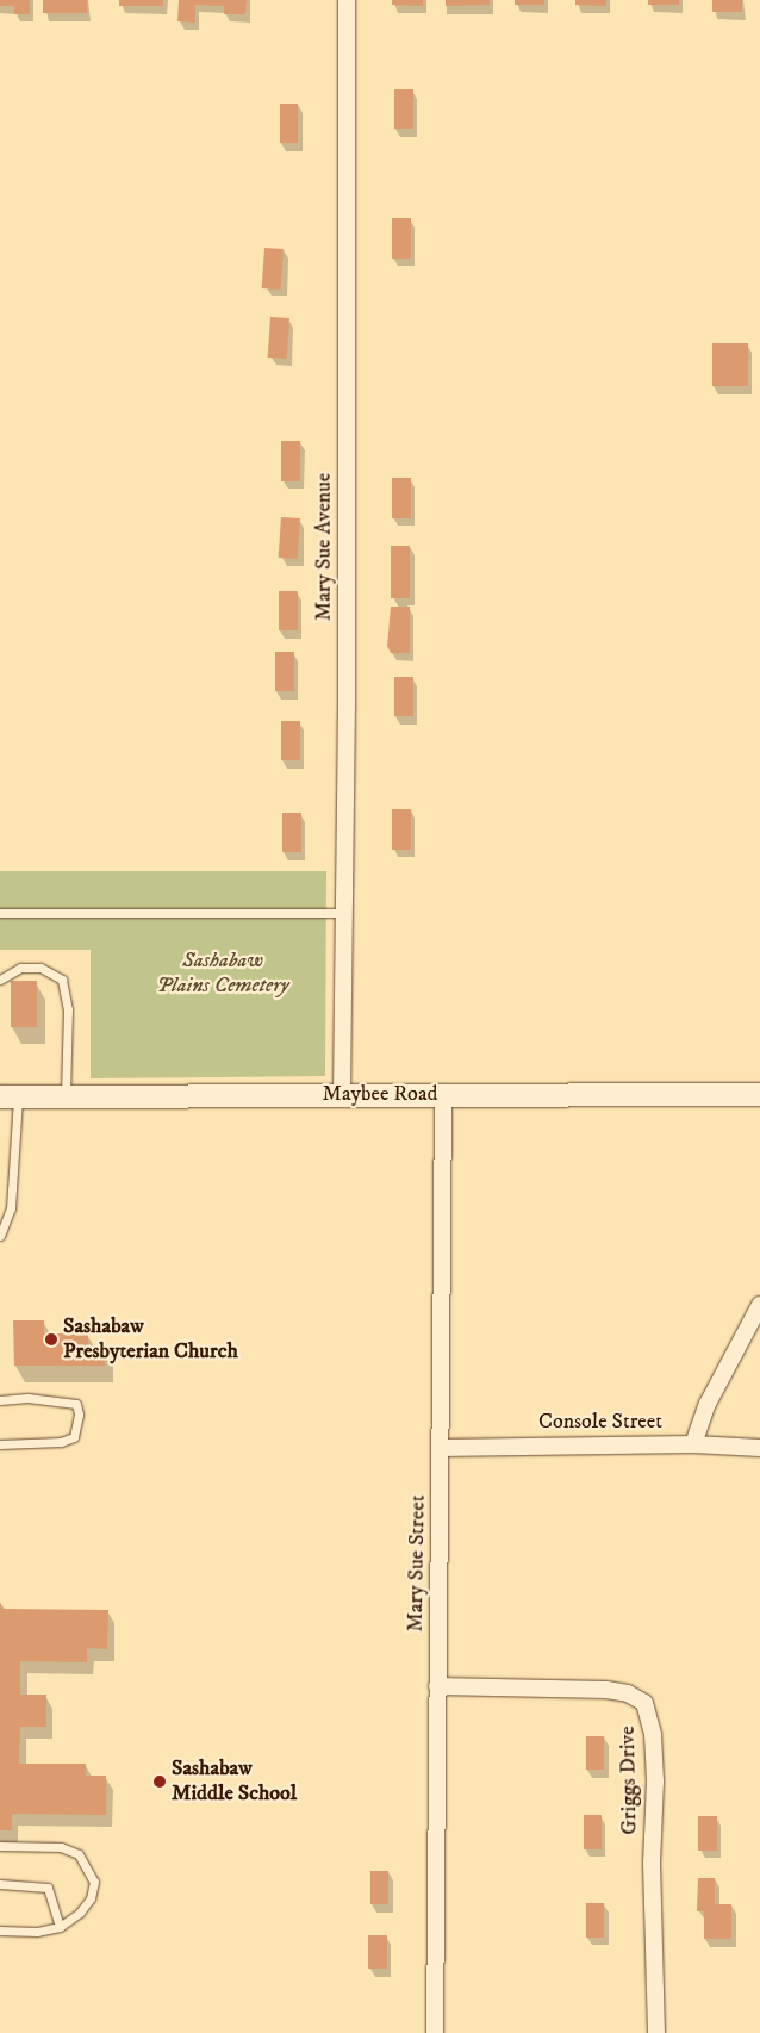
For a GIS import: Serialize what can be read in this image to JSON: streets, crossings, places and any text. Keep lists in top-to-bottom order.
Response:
{
  "streets": {
    "main road": ["Maybee Road"],
    "street": [
      "Mary Sue Avenue",
      "Console Street",
      "Mary Sue Street",
      "Griggs Drive"
    ]
  },
  "crossings": [
    ["Mary Sue Avenue", "Maybee Road"],
    ["Maybee Road", "Mary Sue Street"],
    ["Console Street", "Mary Sue Street"],
    ["Mary Sue Street", "Griggs Drive"]
  ],
  "parks": ["Sashabaw Plains Cemetery"],
  "places": ["Sashabaw Presbyterian Church", "Sashabaw Middle School"]
}
